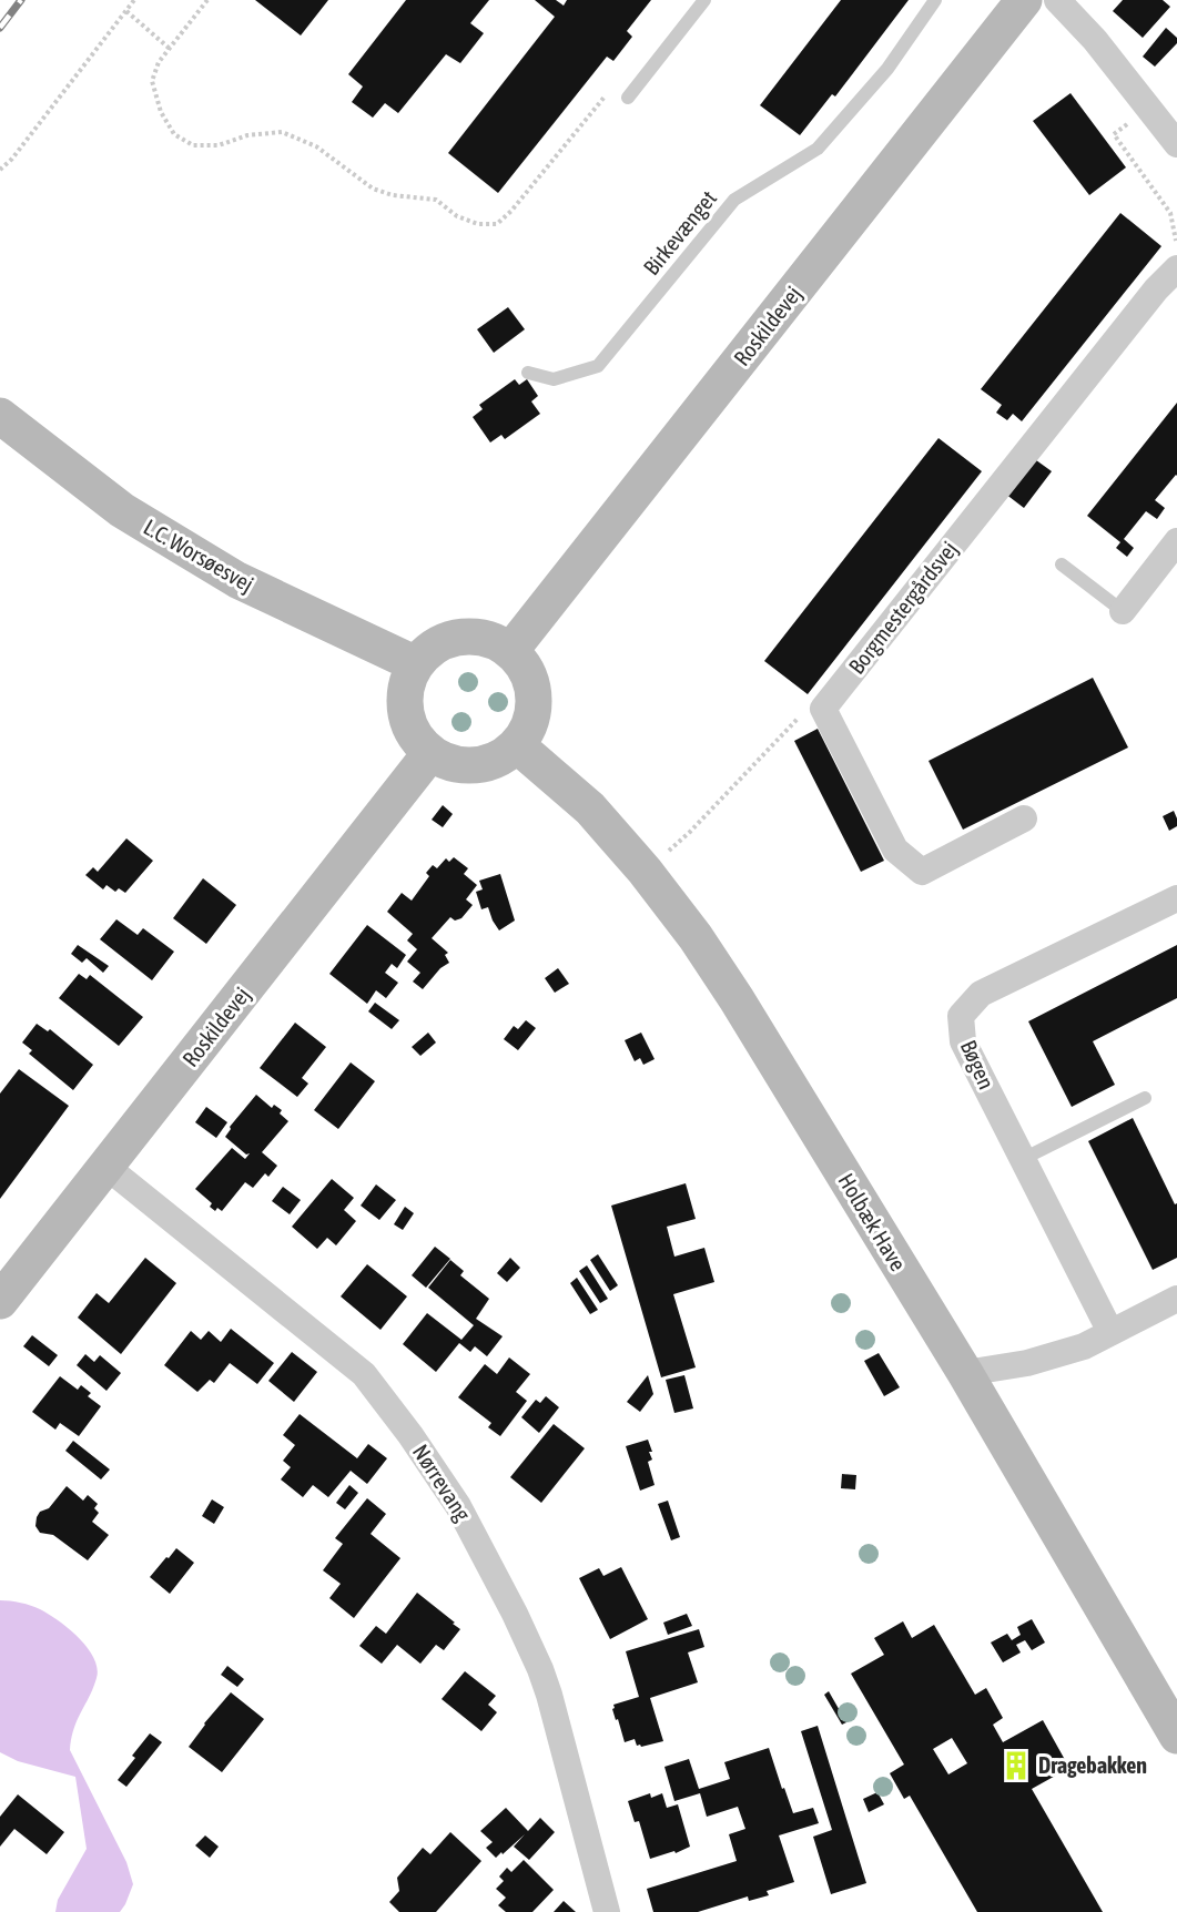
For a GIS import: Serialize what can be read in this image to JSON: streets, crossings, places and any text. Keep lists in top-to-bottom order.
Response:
{
  "streets": {
    "street": [
      "Roskildevej",
      "L.C. Worsøesvej",
      "Borgmestergårdsvej",
      "Bøgen",
      "Holbæk Have",
      "Nørrevang"
    ],
    "lane": ["Birkevænget"]
  },
  "crossings": [
    ["Roskildevej", "L.C. Worsøesvej"],
    ["Roskildevej", "Holbæk Have"],
    ["Roskildevej", "Nørrevang"],
    ["L.C. Worsøesvej", "Holbæk Have"]
  ],
  "places": {
    "building": ["Dragebakken"]
  }
}
